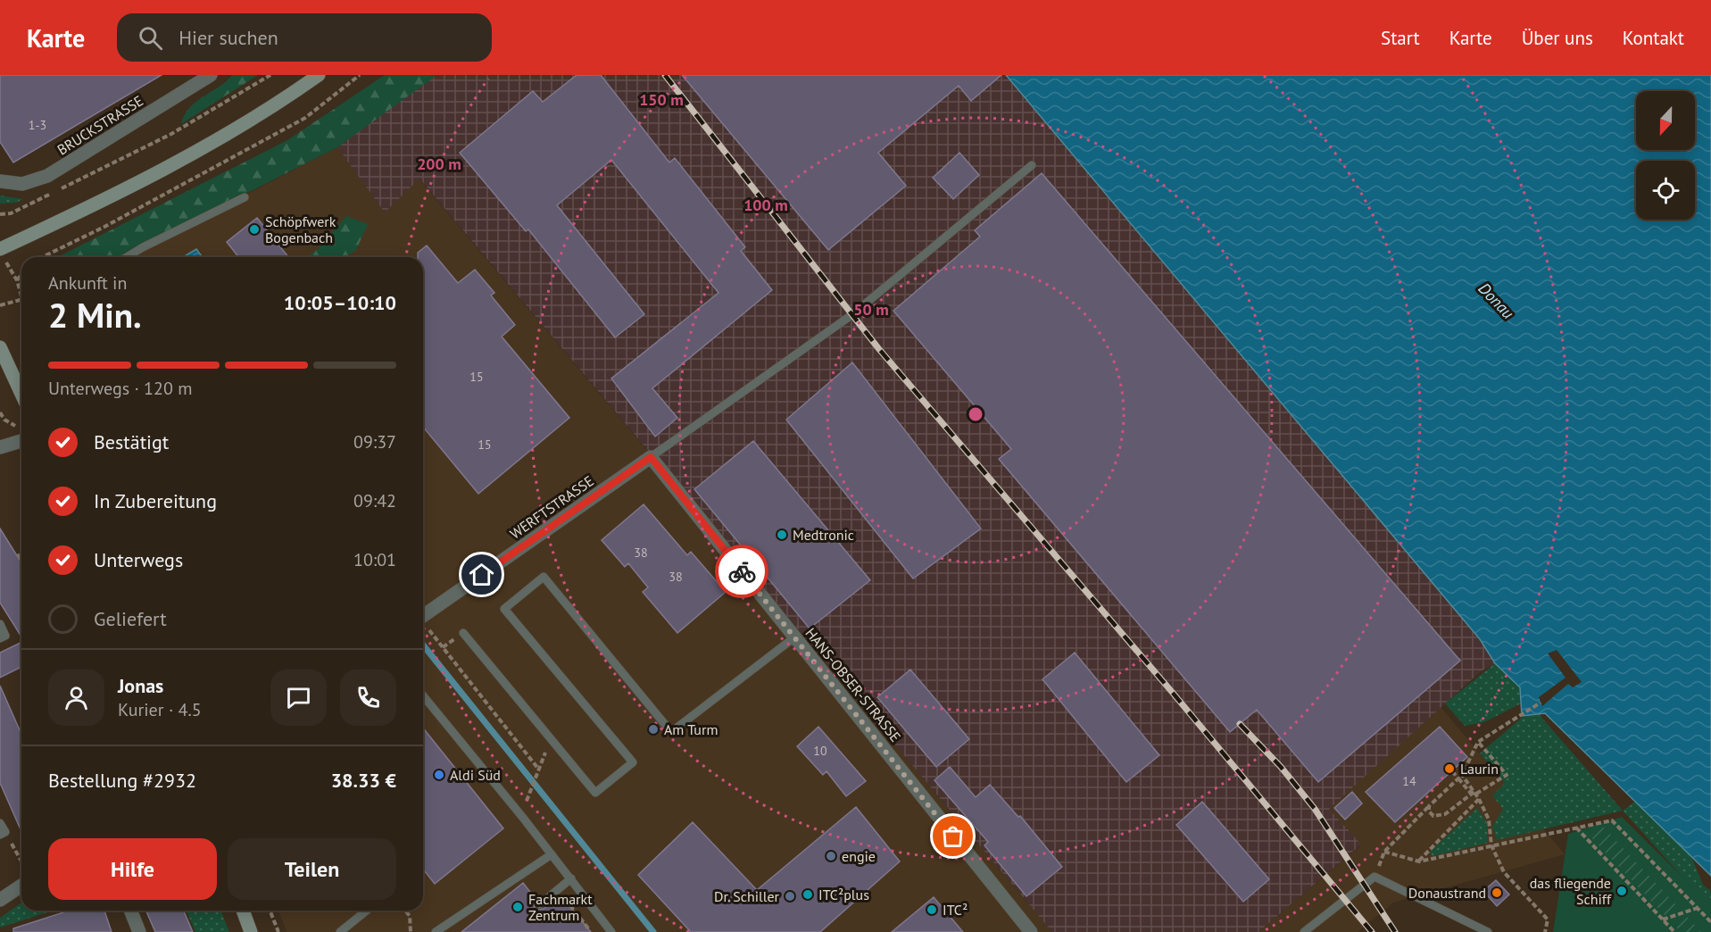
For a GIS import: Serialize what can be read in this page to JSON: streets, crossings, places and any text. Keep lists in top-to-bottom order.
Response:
{
  "streets": {
    "street": ["BRUCKSTRASSE", "WERFTSTRASSE", "HANS-OBSER-STRASSE"]
  },
  "crossings": [
    ["WERFTSTRASSE", "HANS-OBSER-STRASSE"]
  ],
  "water": ["Donau"],
  "places": [
    "Schöpfwerk Bogenbach",
    "Medtronic",
    "Am Turm",
    "Laurin",
    "Aldi Süd",
    "engie",
    "das fliegende Schiff",
    "Donaustrand",
    "ITC²plus",
    "Dr. Schiller",
    "Fachmarkt Zentrum",
    "ITC²"
  ],
  "house_numbers": [
    "1-3",
    "15",
    "15",
    "38",
    "38",
    "10",
    "14"
  ],
  "north": "bottom",
  "page": {
    "header": "Karte",
    "search": "Hier suchen",
    "nav": [
      "Start",
      "Karte",
      "Über uns",
      "Kontakt"
    ],
    "heading": ["2 Min.", "Ankunft in", "10:05–10:10"],
    "panel": [
      "Jonas",
      "Kurier · 4.5",
      "Bestellung #2932",
      "38.33 €"
    ],
    "bar": "Unterwegs · 120 m",
    "list": [
      ["Bestätigt", "09:37"],
      ["In Zubereitung", "09:42"],
      ["Unterwegs", "10:01"],
      "Geliefert"
    ],
    "buttons": ["Hilfe", "Teilen"]
  },
  "rings": [
    "150 m",
    "200 m",
    "100 m",
    "50 m"
  ]
}
